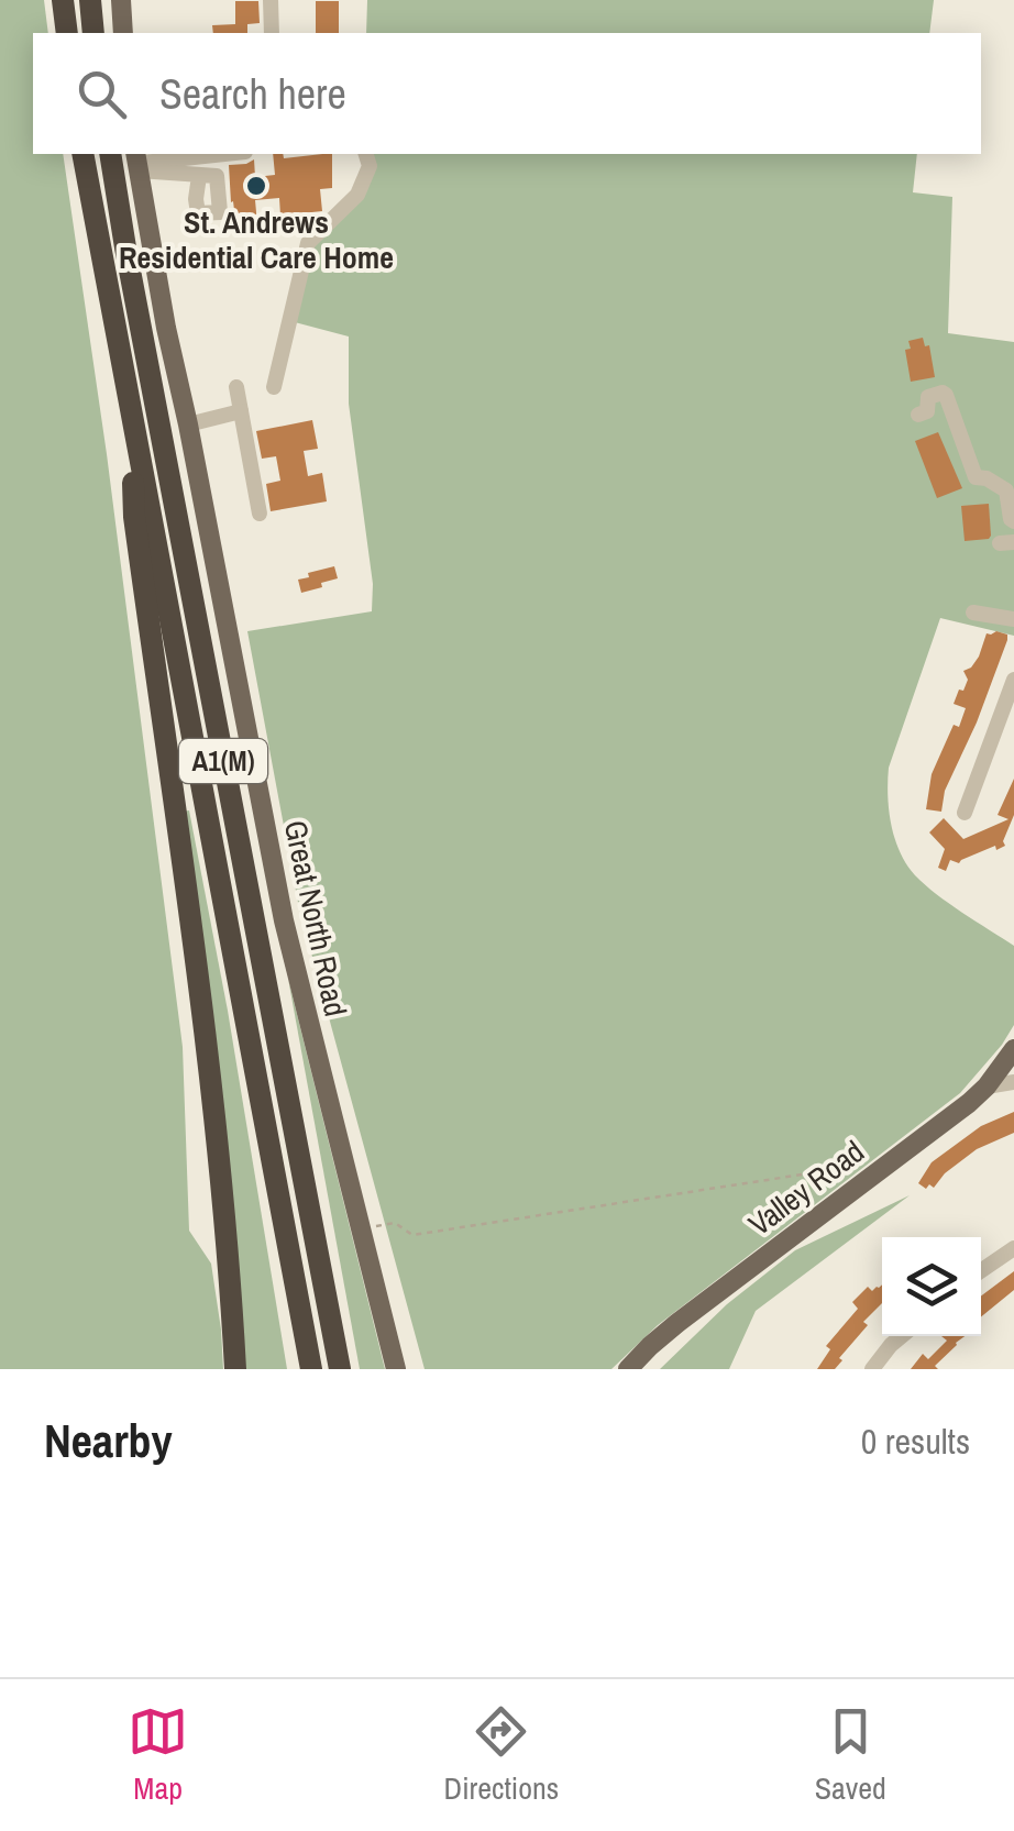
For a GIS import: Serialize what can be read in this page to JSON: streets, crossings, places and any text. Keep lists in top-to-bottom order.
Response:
{
  "streets": {
    "highway": ["A1(M)"],
    "main road": ["Great North Road", "Valley Road"]
  },
  "places": ["St. Andrews Residential Care Home"],
  "page": {
    "search": "Search here",
    "heading": ["Nearby", "0 results"],
    "nav": ["Map", "Directions", "Saved"]
  }
}
